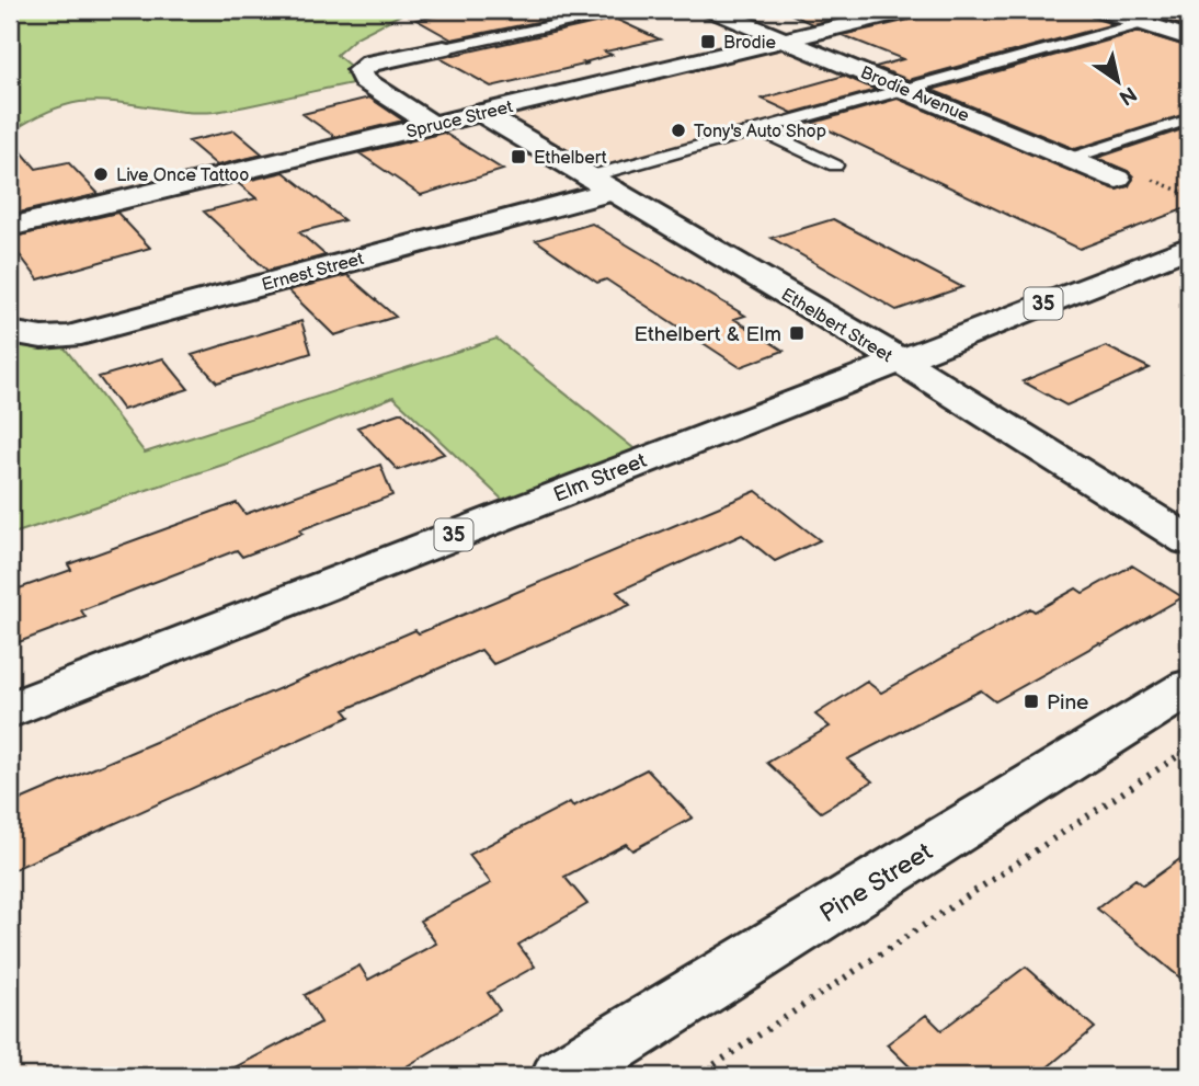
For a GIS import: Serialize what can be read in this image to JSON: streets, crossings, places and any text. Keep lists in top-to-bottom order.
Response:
{
  "streets": {
    "street": [
      "Brodie Avenue",
      "Spruce Street",
      "Ernest Street",
      "35",
      "Ethelbert Street",
      "Elm Street",
      "Pine Street"
    ]
  },
  "crossings": [
    ["Brodie Avenue", "Spruce Street"],
    ["Spruce Street", "Ethelbert Street"],
    ["Ernest Street", "Ethelbert Street"],
    ["Ethelbert Street", "Elm Street"]
  ],
  "places": {
    "transit": [
      "Brodie",
      "Ethelbert",
      "Ethelbert & Elm",
      "Pine"
    ],
    "other": ["Tony's Auto Shop", "Live Once Tattoo"]
  },
  "north": "bottom right"
}
